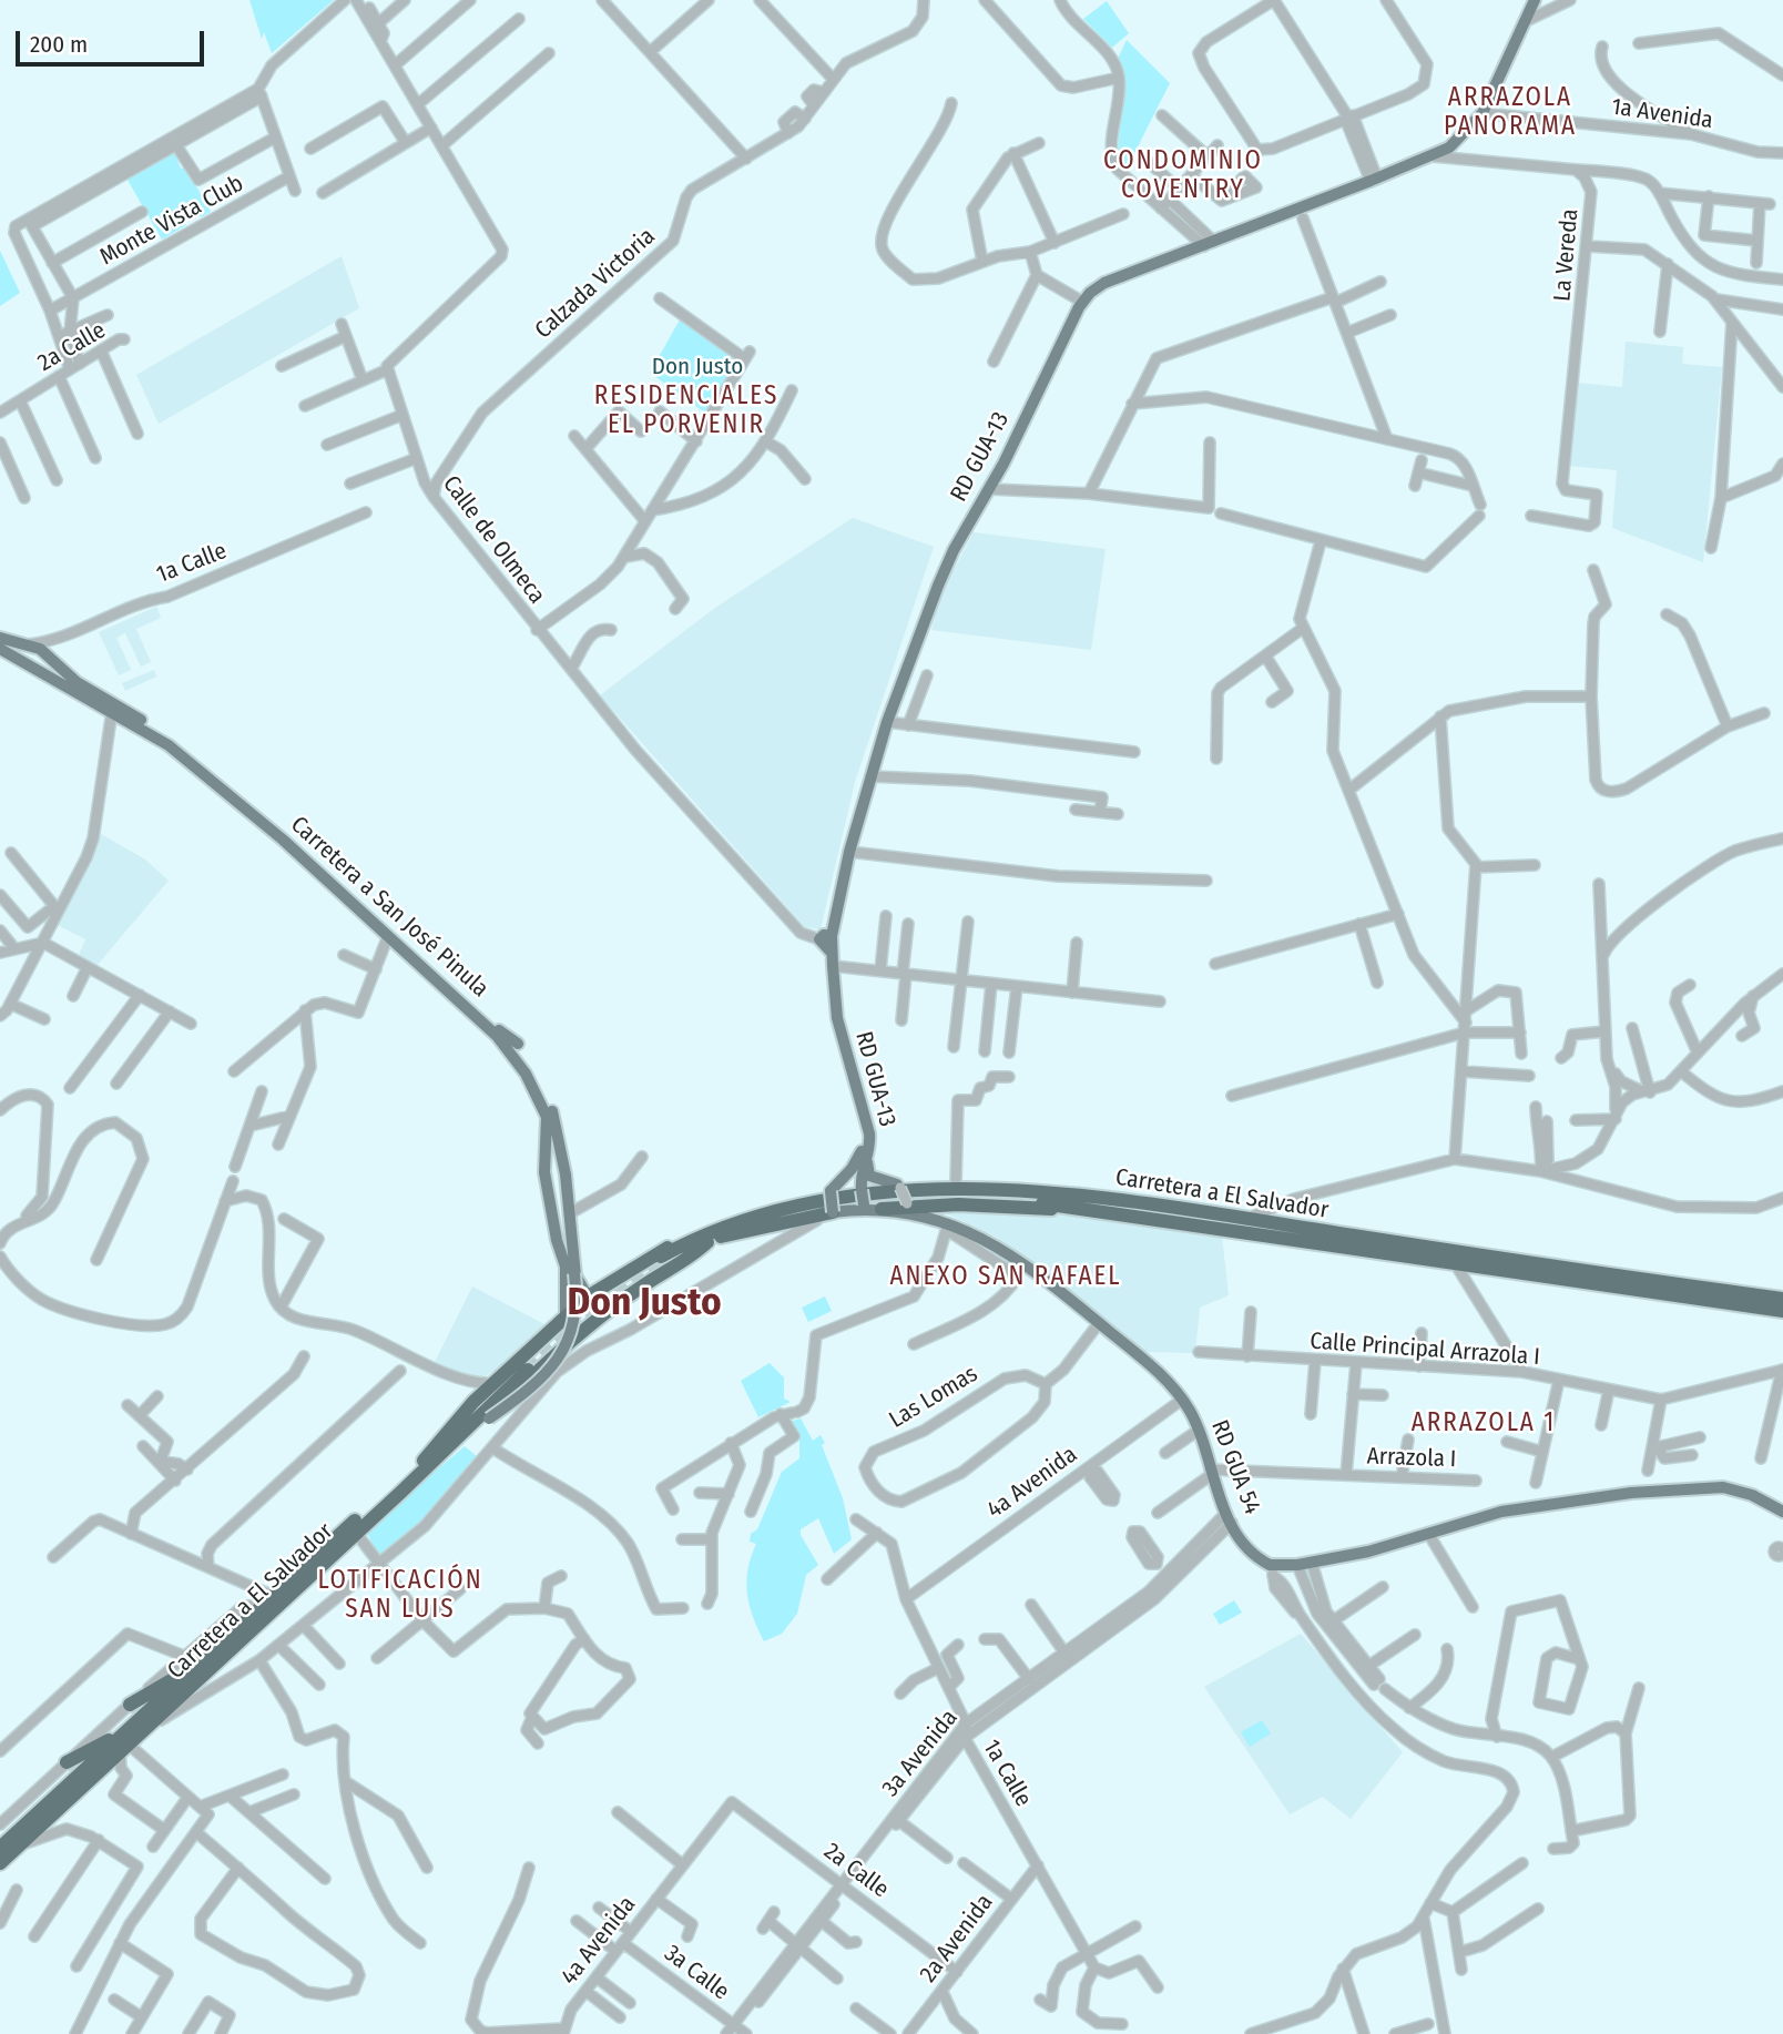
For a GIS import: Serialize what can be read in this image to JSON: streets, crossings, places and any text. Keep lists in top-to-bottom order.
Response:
{
  "streets": {
    "highway": ["Carretera a El Salvador"],
    "main road": ["RD GUA-13", "Carretera a San José Pinula", "RD GUA 54"],
    "street": [
      "1a Avenida",
      "Monte Vista Club",
      "La Vereda",
      "Calzada Victoria",
      "2a Calle",
      "Calle de Olmeca",
      "1a Calle",
      "Calle Principal Arrazola I",
      "Las Lomas",
      "Arrazola I",
      "4a Avenida",
      "3a Avenida",
      "2a Avenida",
      "3a Calle"
    ]
  },
  "crossings": [
    ["1a Avenida", "RD GUA-13"],
    ["Calzada Victoria", "Calle de Olmeca"],
    ["2a Calle", "4a Avenida"],
    ["2a Calle", "3a Avenida"],
    ["2a Calle", "2a Avenida"],
    ["RD GUA-13", "Calle de Olmeca"],
    ["RD GUA-13", "RD GUA 54"],
    ["1a Calle", "Carretera a San José Pinula"],
    ["1a Calle", "4a Avenida"],
    ["1a Calle", "3a Avenida"],
    ["1a Calle", "2a Avenida"],
    ["Calle Principal Arrazola I", "Arrazola I"],
    ["Las Lomas", "RD GUA 54"],
    ["Arrazola I", "RD GUA 54"],
    ["RD GUA 54", "4a Avenida"],
    ["RD GUA 54", "3a Avenida"],
    ["4a Avenida", "3a Calle"],
    ["3a Avenida", "3a Calle"]
  ],
  "districts": [
    "ARRAZOLA PANORAMA",
    "CONDOMINIO COVENTRY",
    "RESIDENCIALES EL PORVENIR",
    "ANEXO SAN RAFAEL",
    "Don Justo",
    "ARRAZOLA 1",
    "LOTIFICACIÓN SAN LUIS"
  ],
  "parks": ["Don Justo"],
  "scale_bar": "200 m"
}
